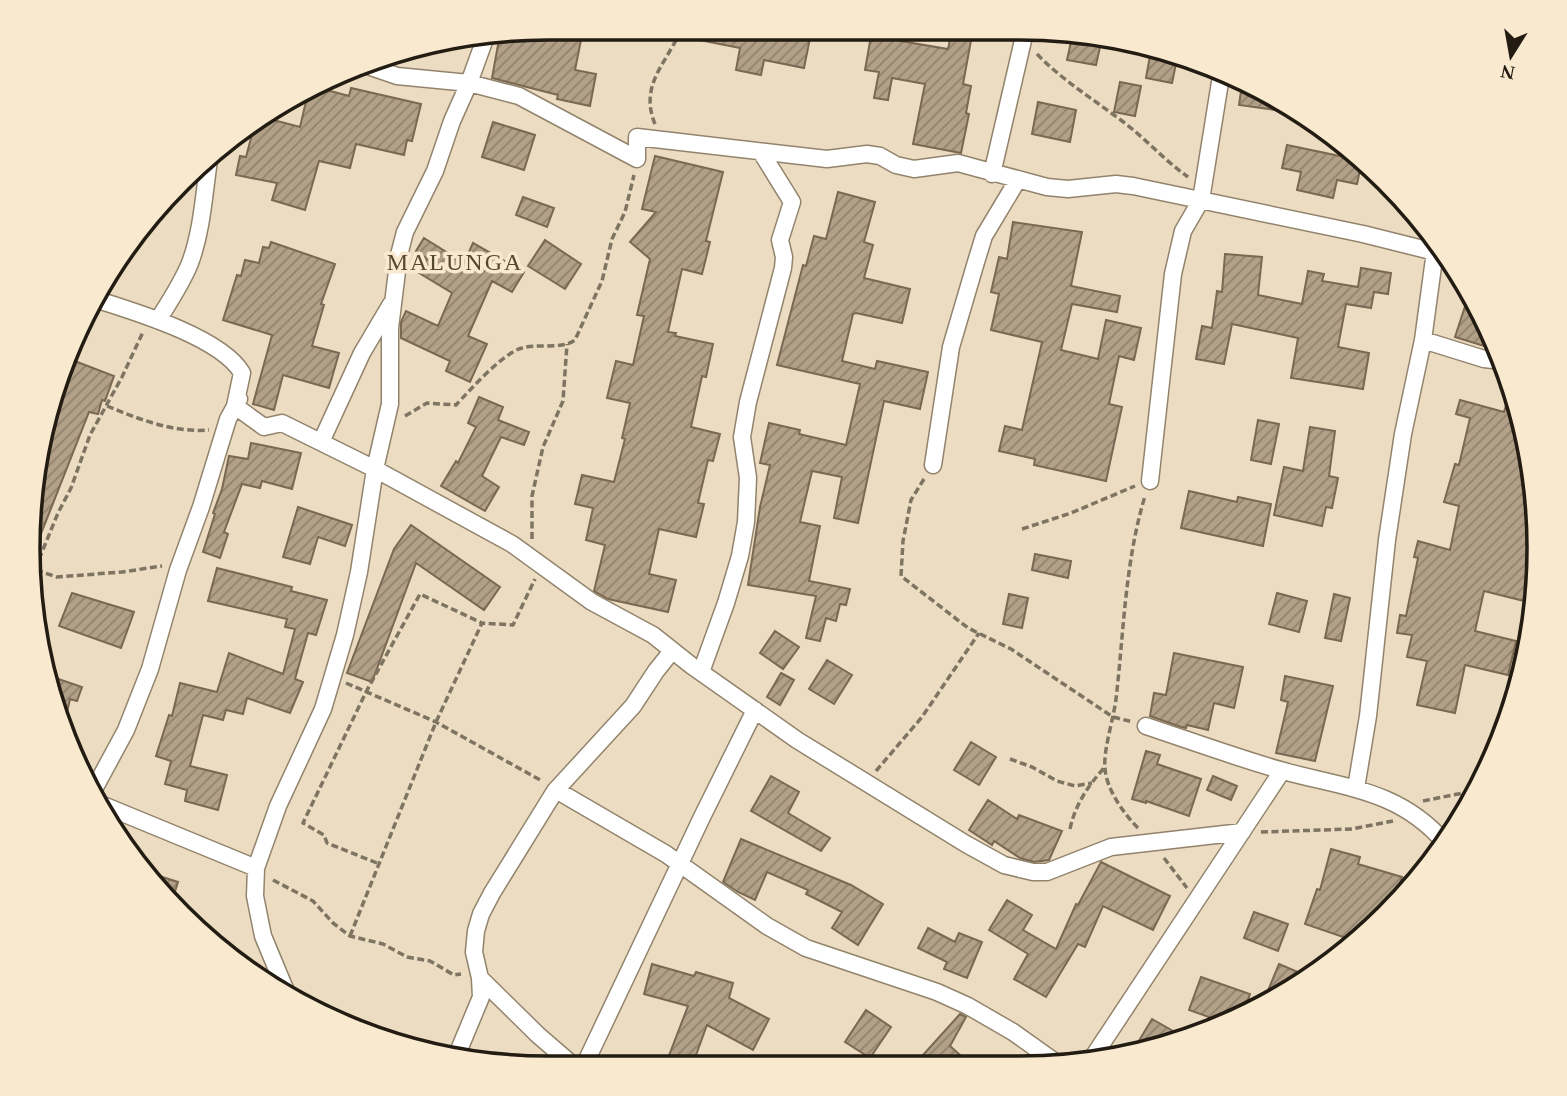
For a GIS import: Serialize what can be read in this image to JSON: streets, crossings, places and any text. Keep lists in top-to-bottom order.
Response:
{
  "districts": ["MALUNGA"],
  "north": "bottom"
}
